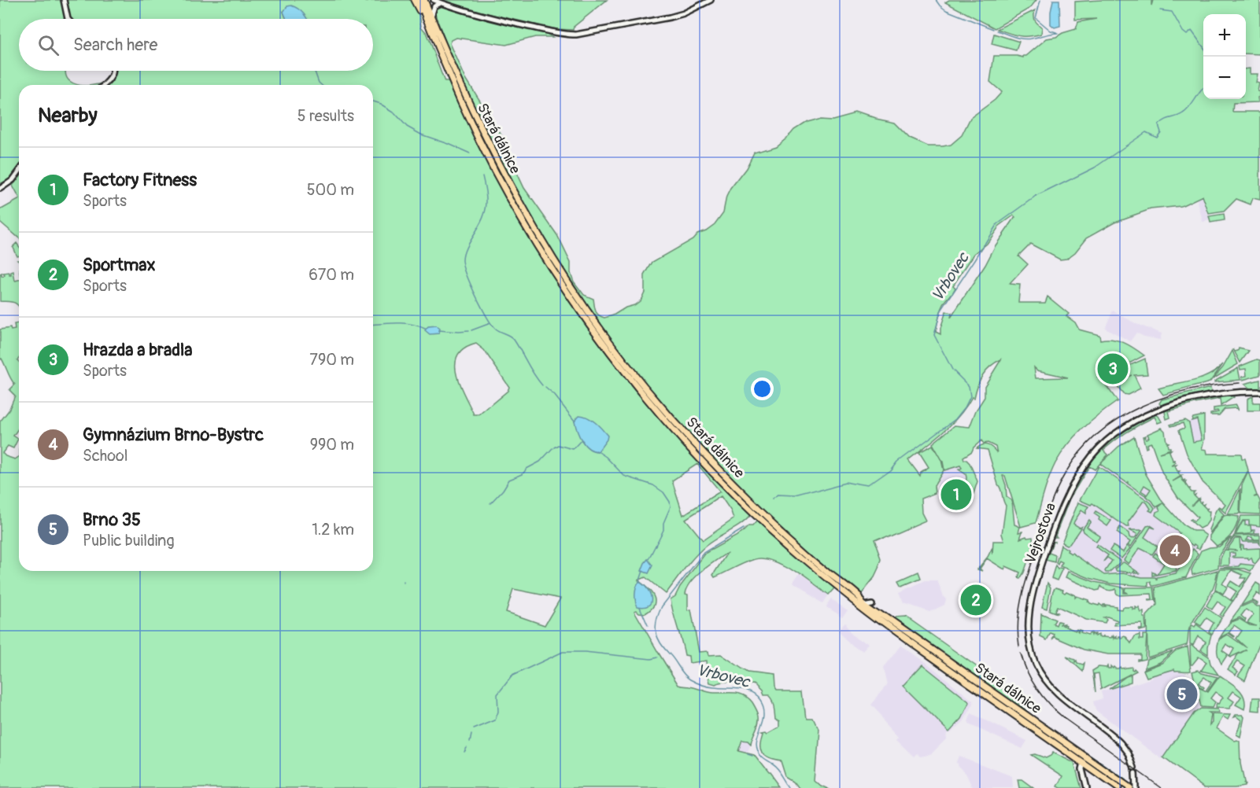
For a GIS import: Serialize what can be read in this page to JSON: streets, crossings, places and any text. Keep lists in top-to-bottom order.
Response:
{
  "streets": {
    "main road": ["Stará dálnice"],
    "street": ["Vejrostova"]
  },
  "water": ["Vrbovec"],
  "page": {
    "map_buttons": ["+", "−"],
    "search": "Search here",
    "heading": ["Nearby", "5 results"],
    "list": [
      {
        "mark": "1",
        "name": "Factory Fitness",
        "note": "Sports",
        "value": "500 m"
      },
      {
        "mark": "2",
        "name": "Sportmax",
        "note": "Sports",
        "value": "670 m"
      },
      {
        "mark": "3",
        "name": "Hrazda a bradla",
        "note": "Sports",
        "value": "790 m"
      },
      {
        "mark": "4",
        "name": "Gymnázium Brno-Bystrc",
        "note": "School",
        "value": "990 m"
      },
      {
        "mark": "5",
        "name": "Brno 35",
        "note": "Public building",
        "value": "1.2 km"
      }
    ],
    "pins": [
      "3",
      "1",
      "4",
      "2",
      "5"
    ]
  }
}
